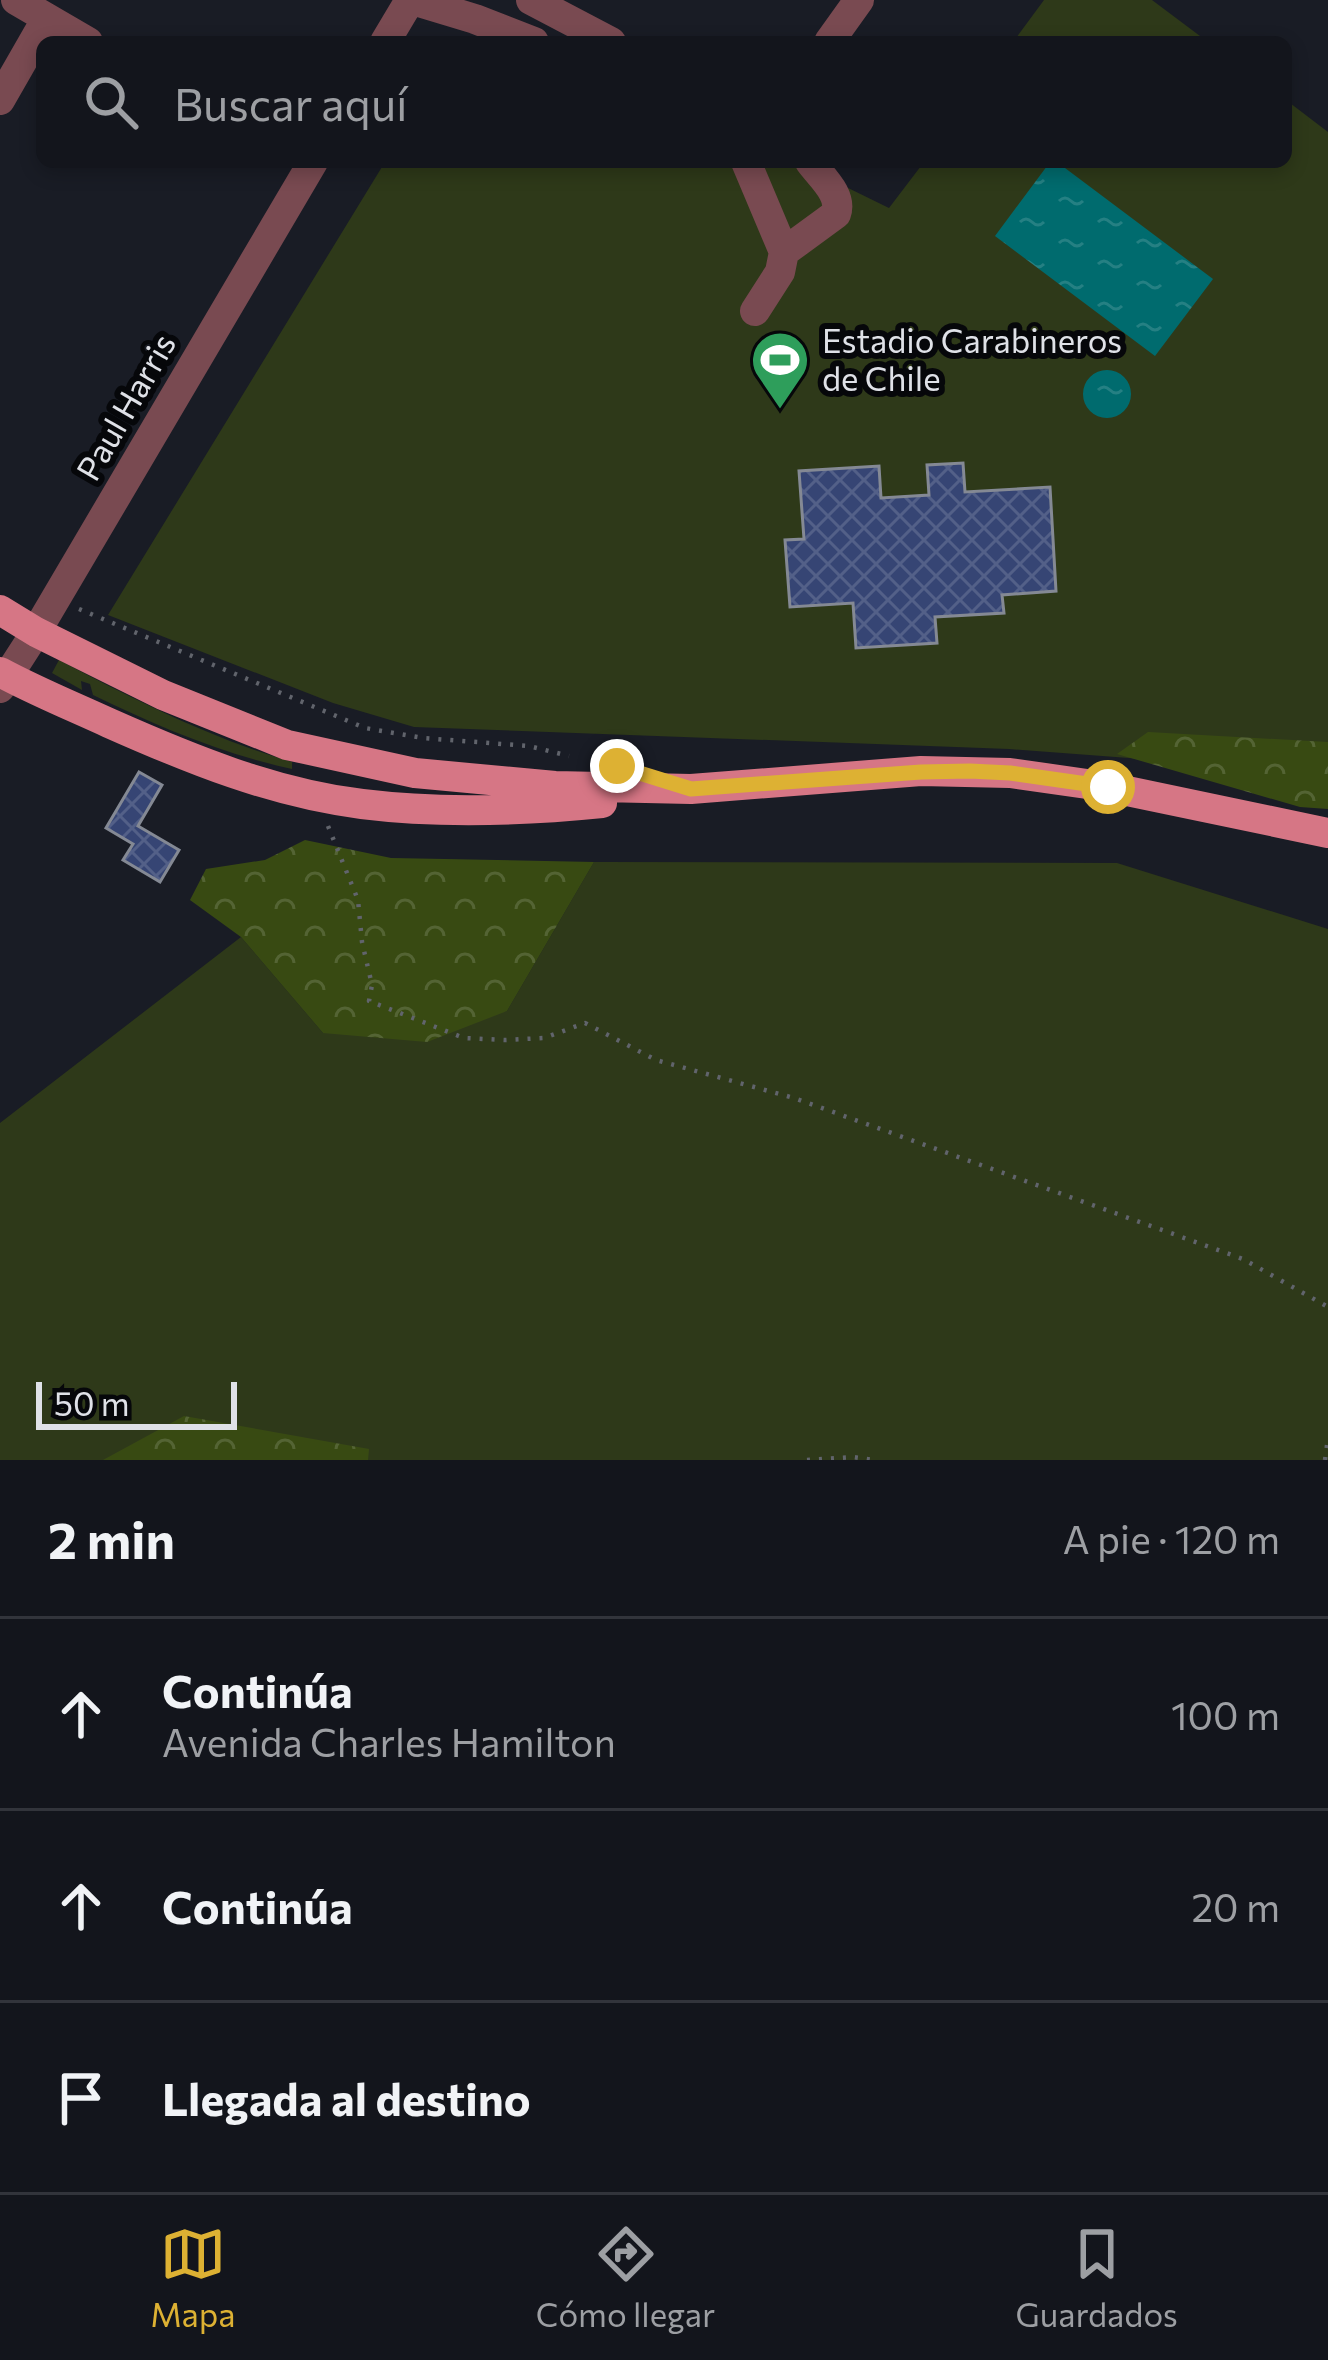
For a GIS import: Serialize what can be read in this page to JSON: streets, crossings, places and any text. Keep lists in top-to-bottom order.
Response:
{
  "streets": {
    "street": ["Paul Harris"]
  },
  "places": {
    "sports": ["Estadio Carabineros de Chile"]
  },
  "scale_bar": "50 m",
  "page": {
    "search": "Buscar aquí",
    "scale": "50 m",
    "heading": ["2 min", "A pie · 120 m"],
    "list": [
      ["Continúa", "Avenida Charles Hamilton", "100 m"],
      ["Continúa", "20 m"],
      "Llegada al destino"
    ],
    "nav": ["Mapa", "Cómo llegar", "Guardados"]
  }
}
